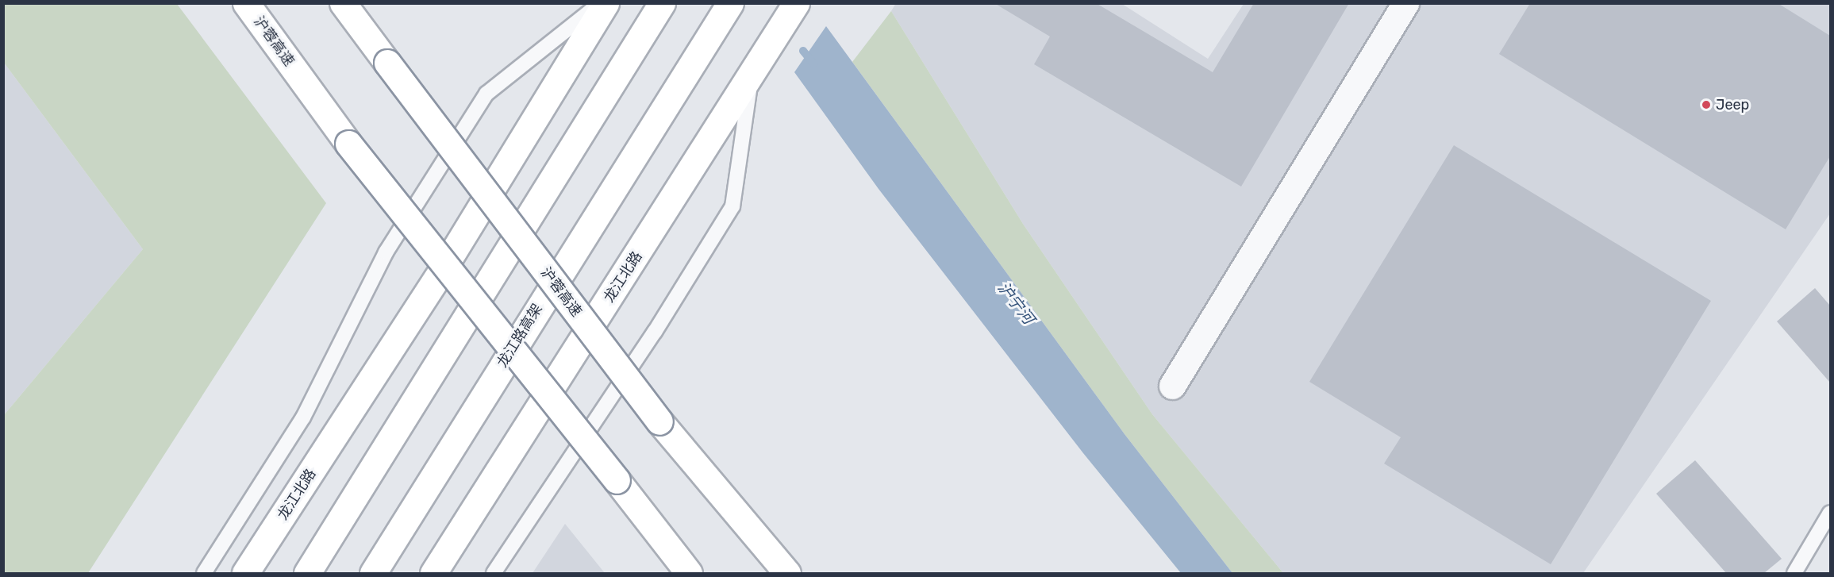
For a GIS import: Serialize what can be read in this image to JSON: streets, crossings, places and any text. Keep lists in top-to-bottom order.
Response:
{
  "streets": {
    "main road": ["沪蓉高速", "龙江北路", "龙江路高架"]
  },
  "water": ["沪宁河"],
  "places": ["Jeep"]
}
